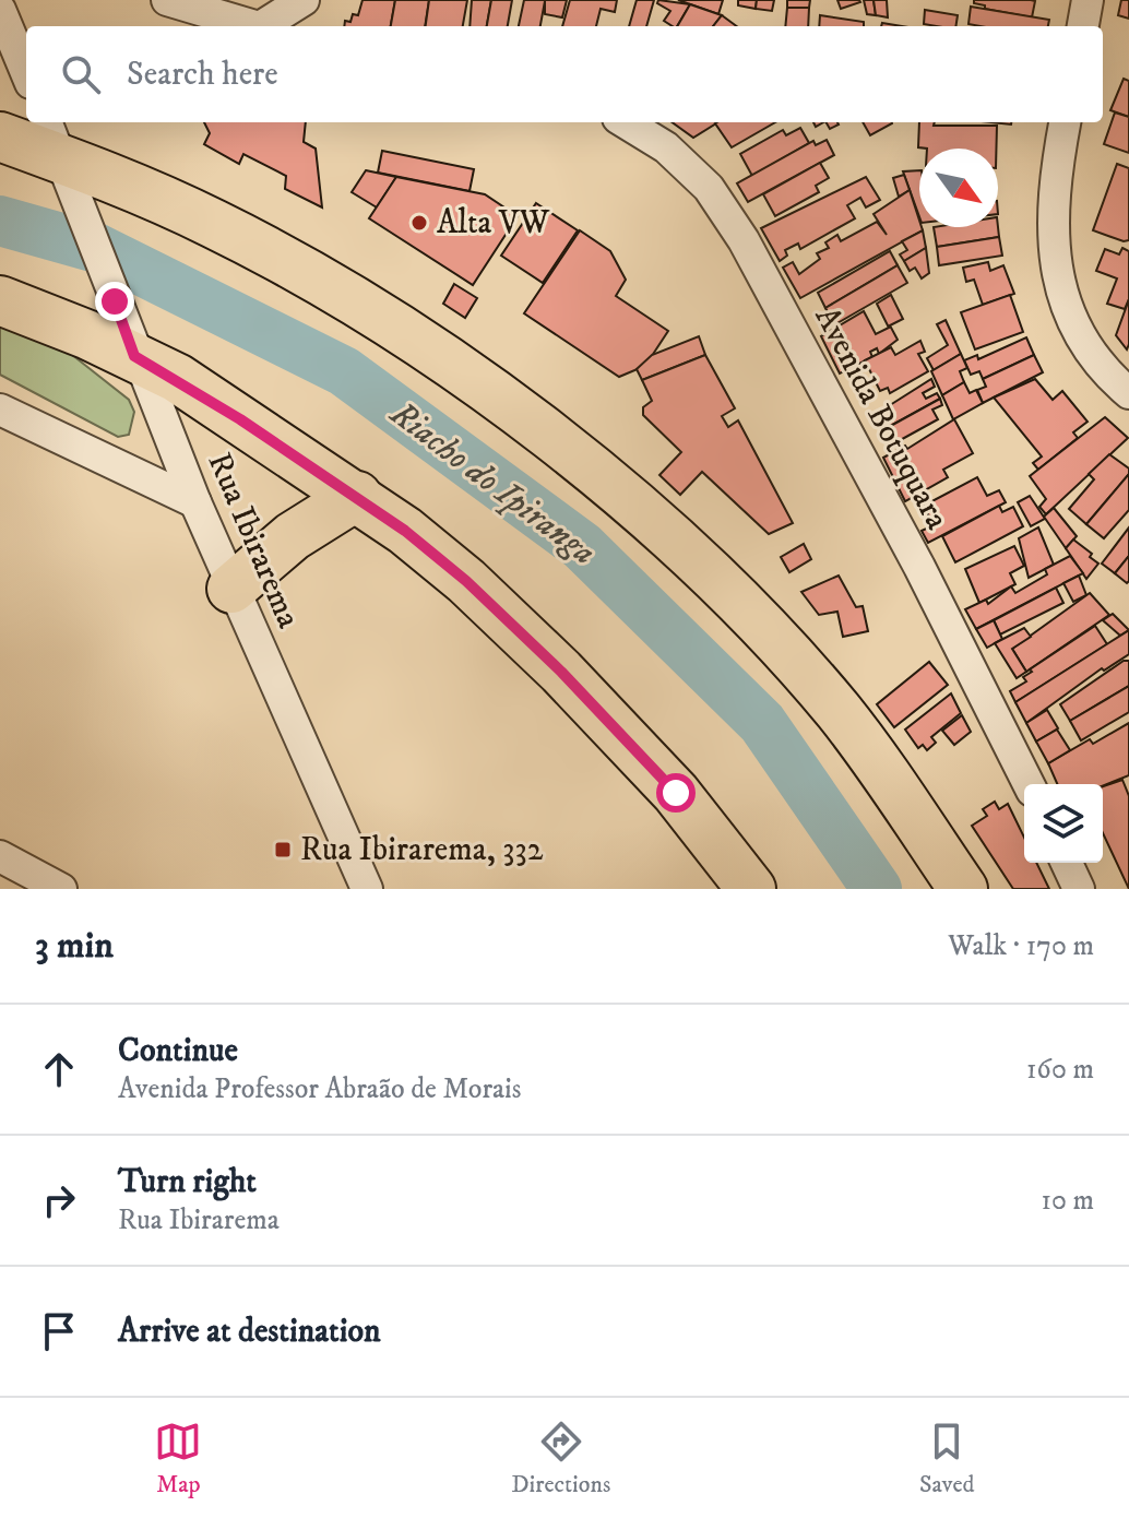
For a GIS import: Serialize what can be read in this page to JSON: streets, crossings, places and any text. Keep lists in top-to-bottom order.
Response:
{
  "streets": {
    "street": ["Avenida Botuquara", "Rua Ibirarema"]
  },
  "water": ["Riacho do Ipiranga"],
  "places": {
    "other": ["Alta VW"],
    "transit": ["Rua Ibirarema, 332"]
  },
  "north": "bottom right",
  "page": {
    "search": "Search here",
    "heading": ["3 min", "Walk · 170 m"],
    "list": [
      ["Continue", "Avenida Professor Abraão de Morais", "160 m"],
      ["Turn right", "Rua Ibirarema", "10 m"],
      "Arrive at destination"
    ],
    "nav": ["Map", "Directions", "Saved"]
  }
}
